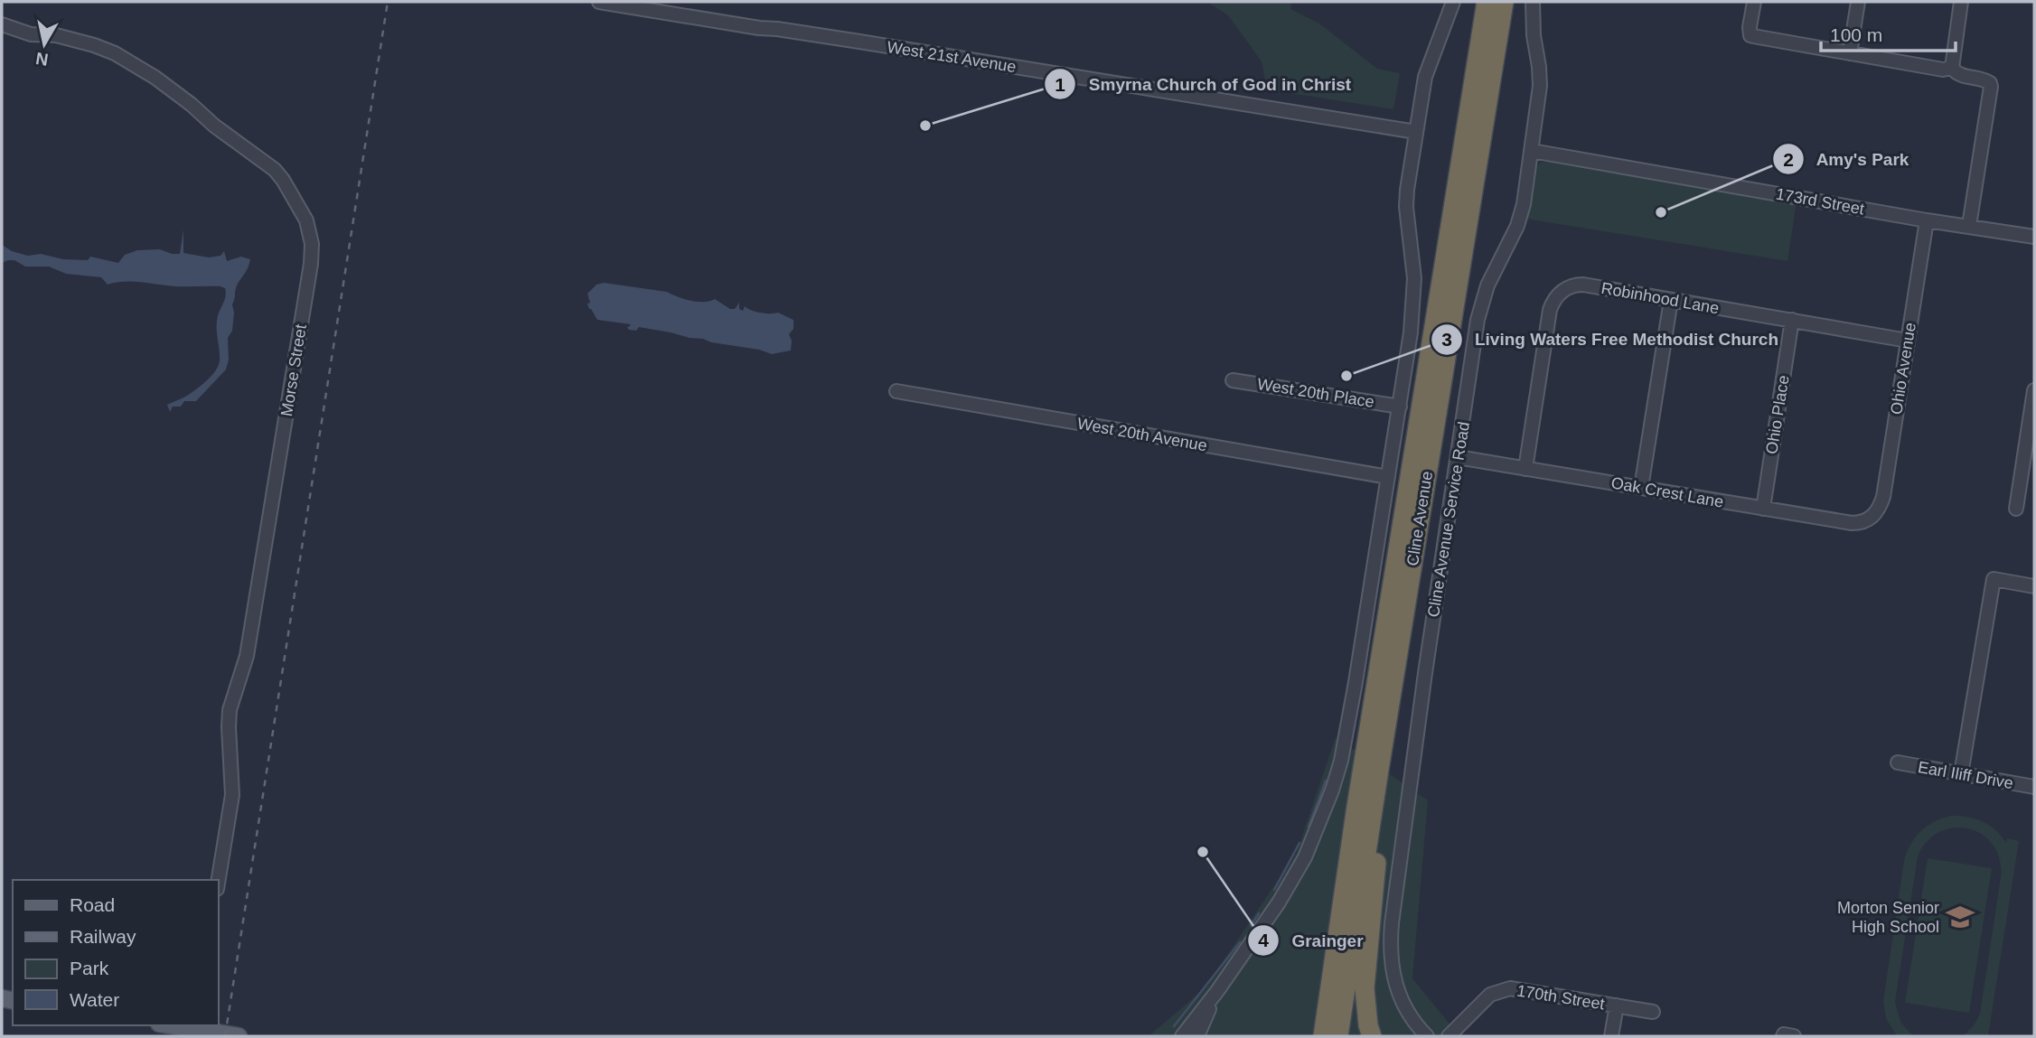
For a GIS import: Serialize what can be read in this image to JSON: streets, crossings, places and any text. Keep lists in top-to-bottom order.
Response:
{
  "streets": {
    "highway": ["Cline Avenue"],
    "street": [
      "West 21st Avenue",
      "173rd Street",
      "Robinhood Lane",
      "Ohio Avenue",
      "Morse Street",
      "West 20th Place",
      "Ohio Place",
      "West 20th Avenue",
      "Oak Crest Lane",
      "Cline Avenue Service Road",
      "Earl Iliff Drive",
      "170th Street"
    ]
  },
  "crossings": [
    ["173rd Street", "Ohio Avenue"],
    ["173rd Street", "Cline Avenue Service Road"],
    ["Robinhood Lane", "Ohio Avenue"],
    ["Robinhood Lane", "Ohio Place"],
    ["Robinhood Lane", "Oak Crest Lane"],
    ["Ohio Avenue", "Oak Crest Lane"],
    ["Ohio Place", "Oak Crest Lane"],
    ["Oak Crest Lane", "Cline Avenue Service Road"]
  ],
  "places": {
    "other": [
      "Smyrna Church of God in Christ",
      "Amy's Park",
      "Living Waters Free Methodist Church",
      "Grainger"
    ],
    "school or university": ["Morton Senior High School"]
  },
  "legend": [
    "Road",
    "Railway",
    "Park",
    "Water"
  ],
  "scale_bar": "100 m",
  "north": "bottom"
}
